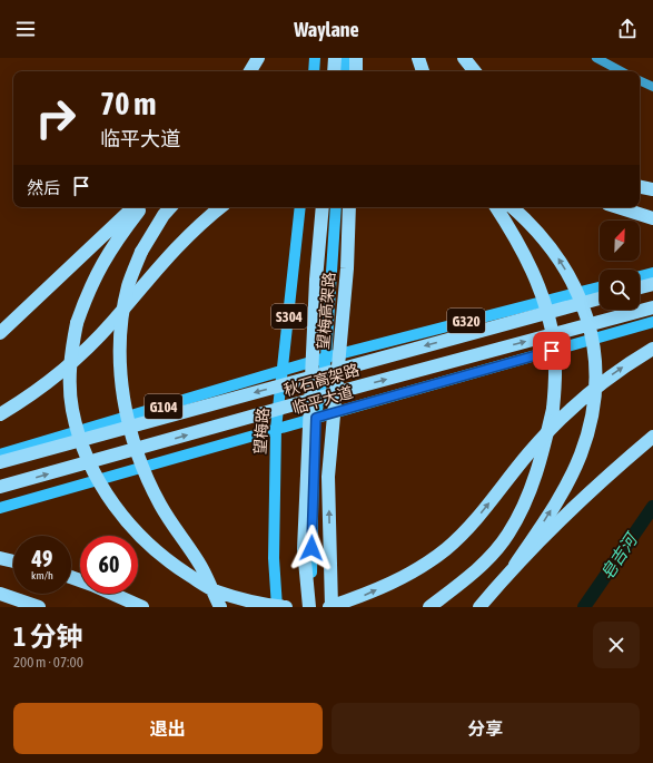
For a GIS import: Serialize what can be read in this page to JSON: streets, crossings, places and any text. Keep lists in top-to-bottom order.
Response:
{
  "streets": {
    "highway": ["望梅高架路", "秋石高架路"],
    "main road": [
      "S304",
      "G320",
      "临平大道",
      "G104",
      "望梅路"
    ]
  },
  "crossings": [
    ["S304", "G320"],
    ["S304", "G104"],
    ["G320", "G104"],
    ["临平大道", "望梅路"],
    ["G104", "望梅路"]
  ],
  "water": ["皂吉河"],
  "north": "top right",
  "page": {
    "header": "Waylane",
    "turn": ["70 m", "临平大道"],
    "then": "然后",
    "speed": "49 km/h",
    "limit": "60",
    "heading": ["1 分钟", "200 m · 07:00"],
    "buttons": ["退出", "分享"]
  }
}
